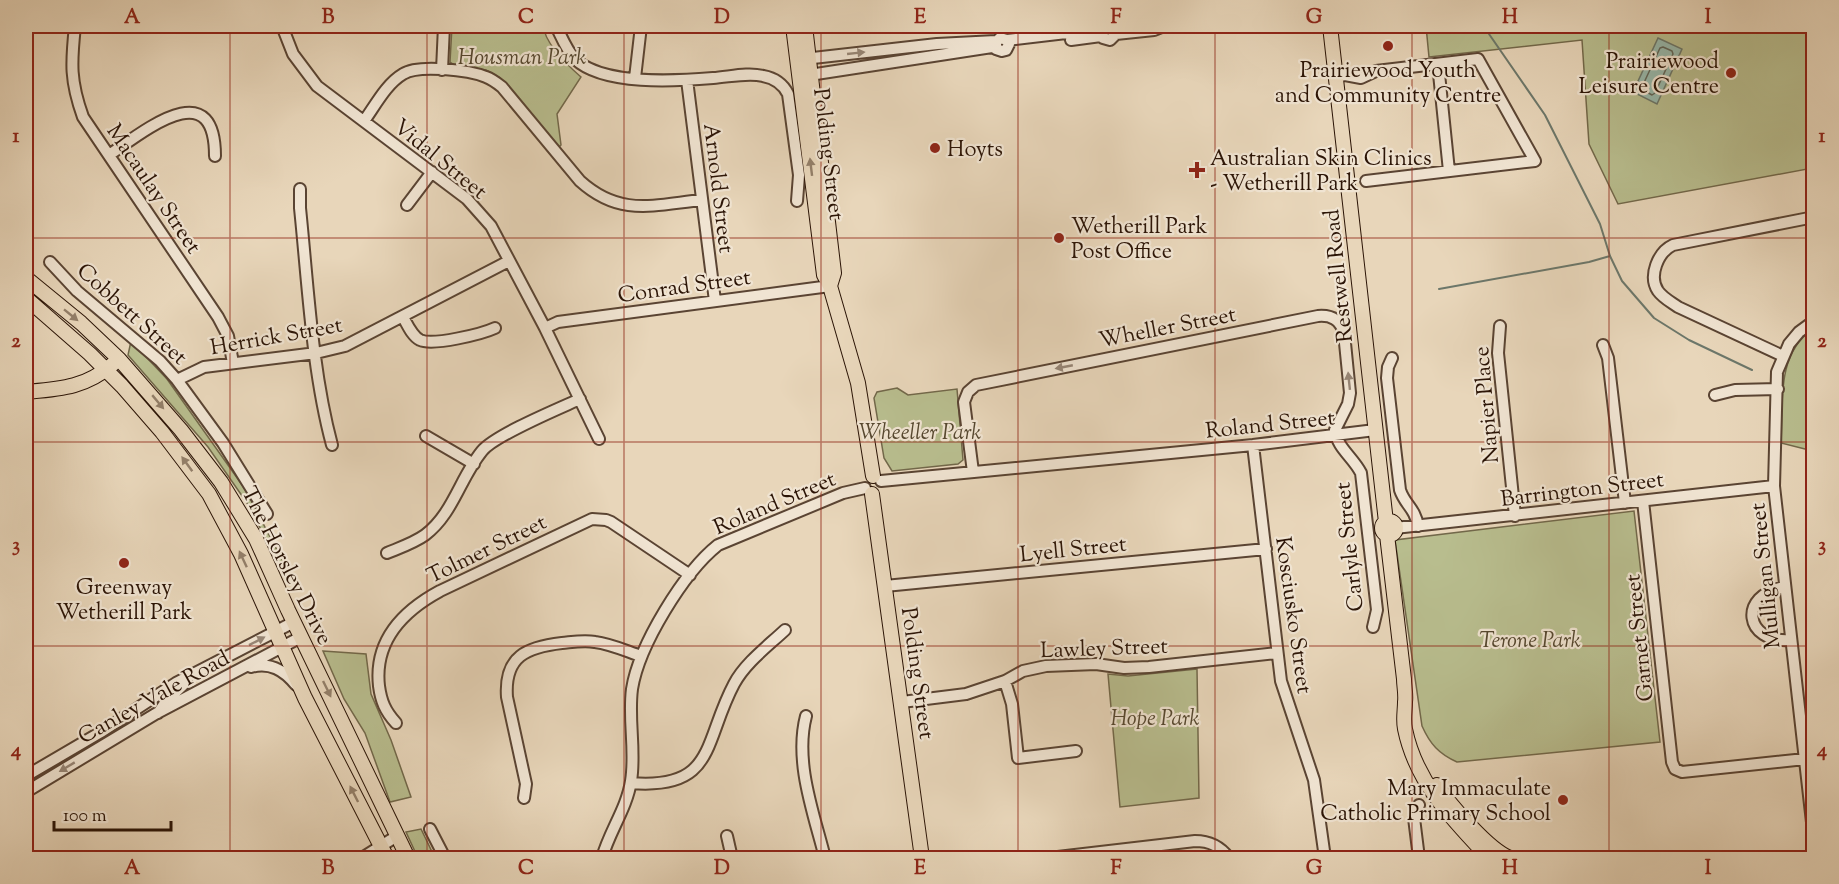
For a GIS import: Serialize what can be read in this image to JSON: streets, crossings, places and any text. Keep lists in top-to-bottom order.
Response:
{
  "streets": {
    "main road": ["Polding Street", "Restwell Road", "The Horsley Drive"],
    "street": [
      "Vidal Street",
      "Macaulay Street",
      "Arnold Street",
      "Conrad Street",
      "Cobbett Street",
      "Wheller Street",
      "Herrick Street",
      "Napier Place",
      "Roland Street",
      "Barrington Street",
      "Carlyle Street",
      "Tolmer Street",
      "Lyell Street",
      "Mulligan Street",
      "Kosciusko Street",
      "Garnet Street",
      "Lawley Street",
      "Canley Vale Road"
    ]
  },
  "crossings": [
    ["Polding Street", "Conrad Street"],
    ["Polding Street", "Roland Street"],
    ["Polding Street", "Lyell Street"],
    ["Polding Street", "Lawley Street"],
    ["Vidal Street", "Conrad Street"],
    ["Vidal Street", "Herrick Street"],
    ["Macaulay Street", "Herrick Street"],
    ["Arnold Street", "Conrad Street"],
    ["Restwell Road", "Roland Street"],
    ["Restwell Road", "Barrington Street"],
    ["Cobbett Street", "Herrick Street"],
    ["Wheller Street", "Roland Street"],
    ["Wheller Street", "Carlyle Street"],
    ["Napier Place", "Barrington Street"],
    ["Roland Street", "Carlyle Street"],
    ["Roland Street", "Tolmer Street"],
    ["Roland Street", "Kosciusko Street"],
    ["Barrington Street", "Mulligan Street"],
    ["Barrington Street", "Garnet Street"],
    ["Lyell Street", "Kosciusko Street"],
    ["The Horsley Drive", "Canley Vale Road"],
    ["Mulligan Street", "Garnet Street"],
    ["Kosciusko Street", "Lawley Street"]
  ],
  "parks": [
    "Housman Park",
    "Wheeller Park",
    "Terone Park",
    "Hope Park"
  ],
  "places": {
    "other": [
      "Prairiewood Youth and Community Centre",
      "Prairiewood Leisure Centre",
      "Hoyts",
      "Wetherill Park Post Office",
      "Greenway Wetherill Park",
      "Mary Immaculate Catholic Primary School"
    ],
    "health": ["Australian Skin Clinics - Wetherill Park"]
  },
  "scale_bar": "100 m",
  "grid": {
    "columns": [
      "A",
      "B",
      "C",
      "D",
      "E",
      "F",
      "G",
      "H",
      "I"
    ],
    "rows": [
      "1",
      "2",
      "3",
      "4"
    ]
  }
}
